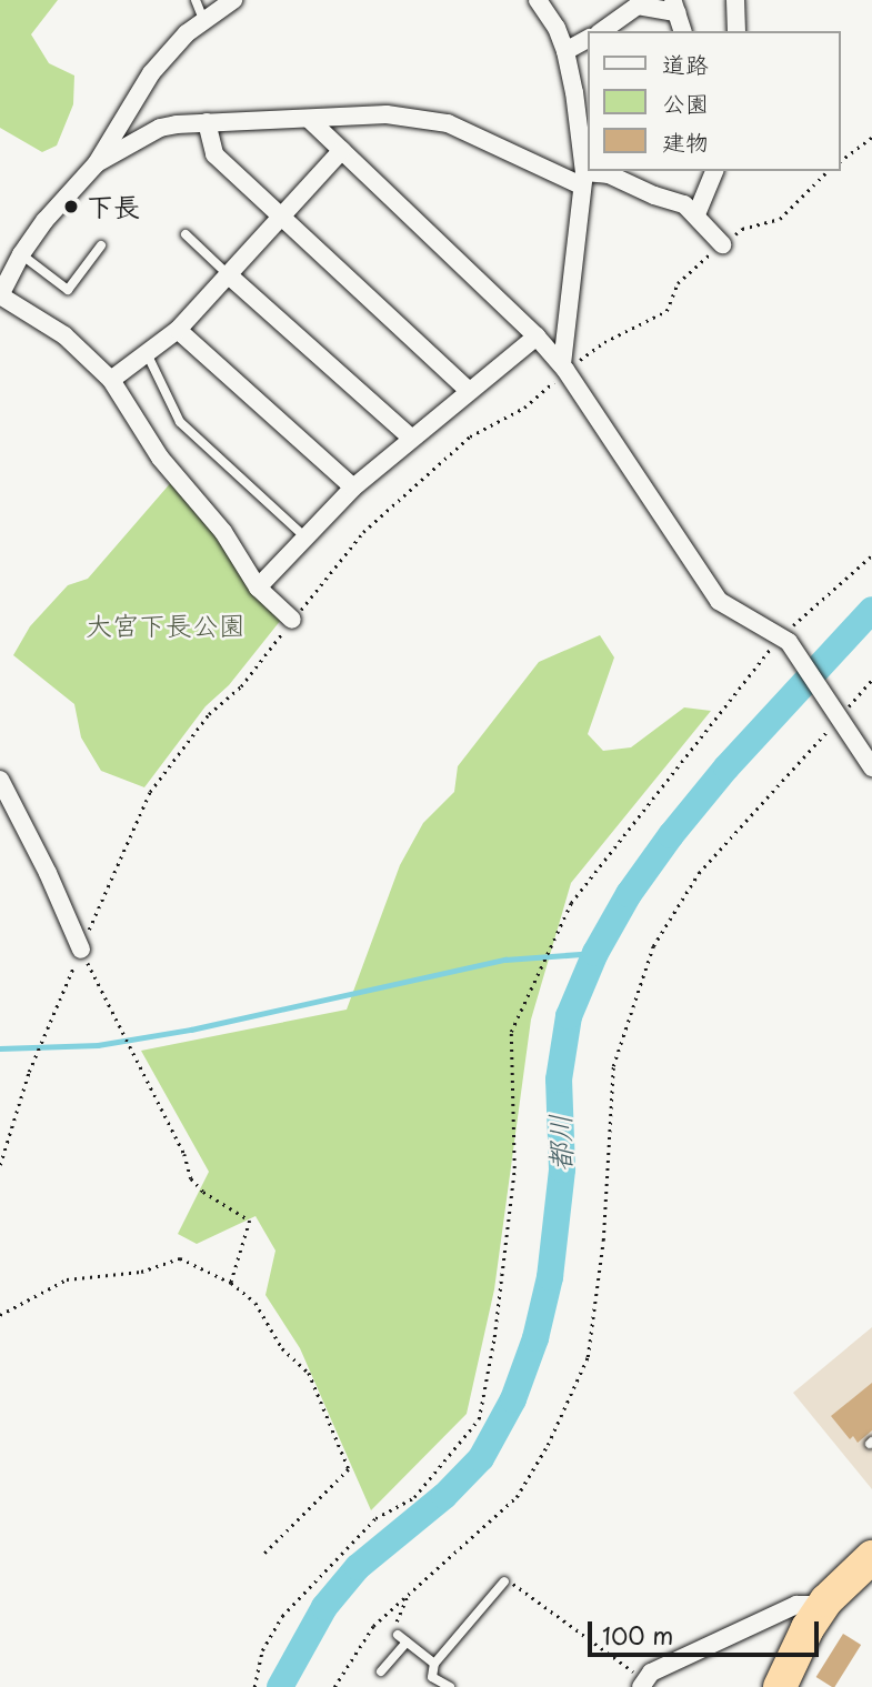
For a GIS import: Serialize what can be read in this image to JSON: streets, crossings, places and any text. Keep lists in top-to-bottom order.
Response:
{
  "water": ["都川"],
  "parks": ["大宮下長公園"],
  "places": ["下長"],
  "legend": ["道路", "公園", "建物"],
  "scale_bar": "100 m"
}
